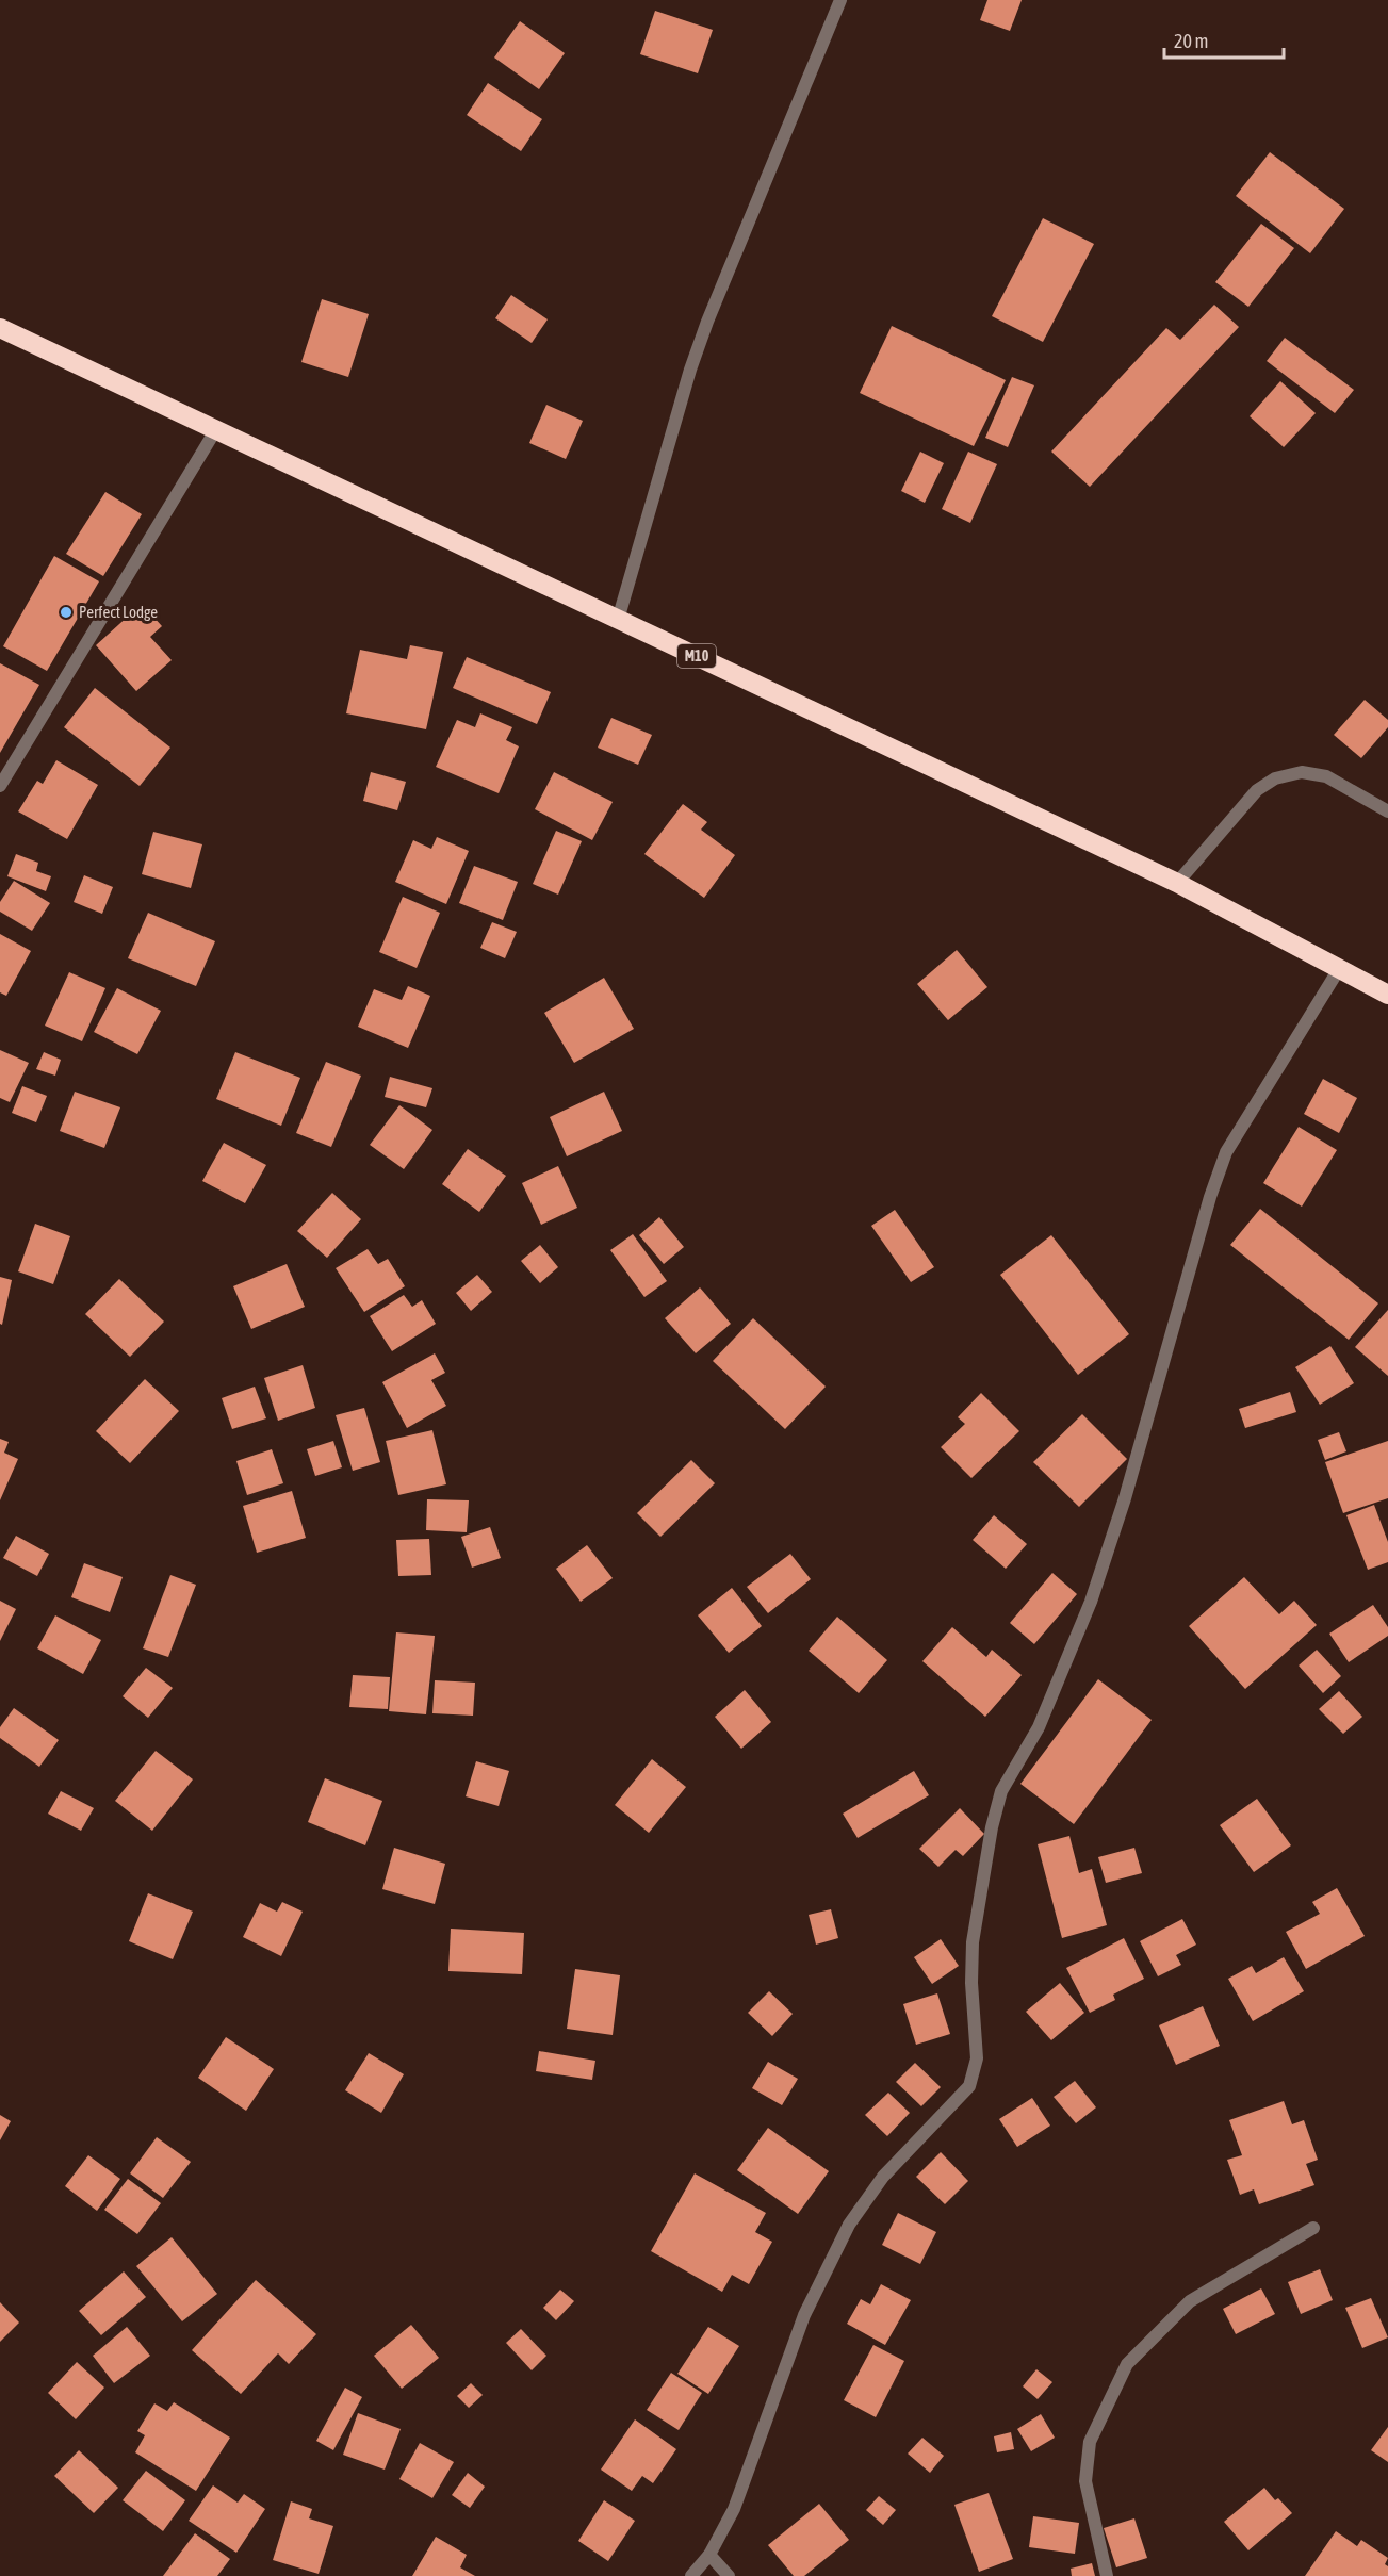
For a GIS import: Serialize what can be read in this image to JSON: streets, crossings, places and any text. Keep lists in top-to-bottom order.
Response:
{
  "streets": {
    "highway": ["M10"]
  },
  "places": ["Perfect Lodge"],
  "scale_bar": "20 m"
}
